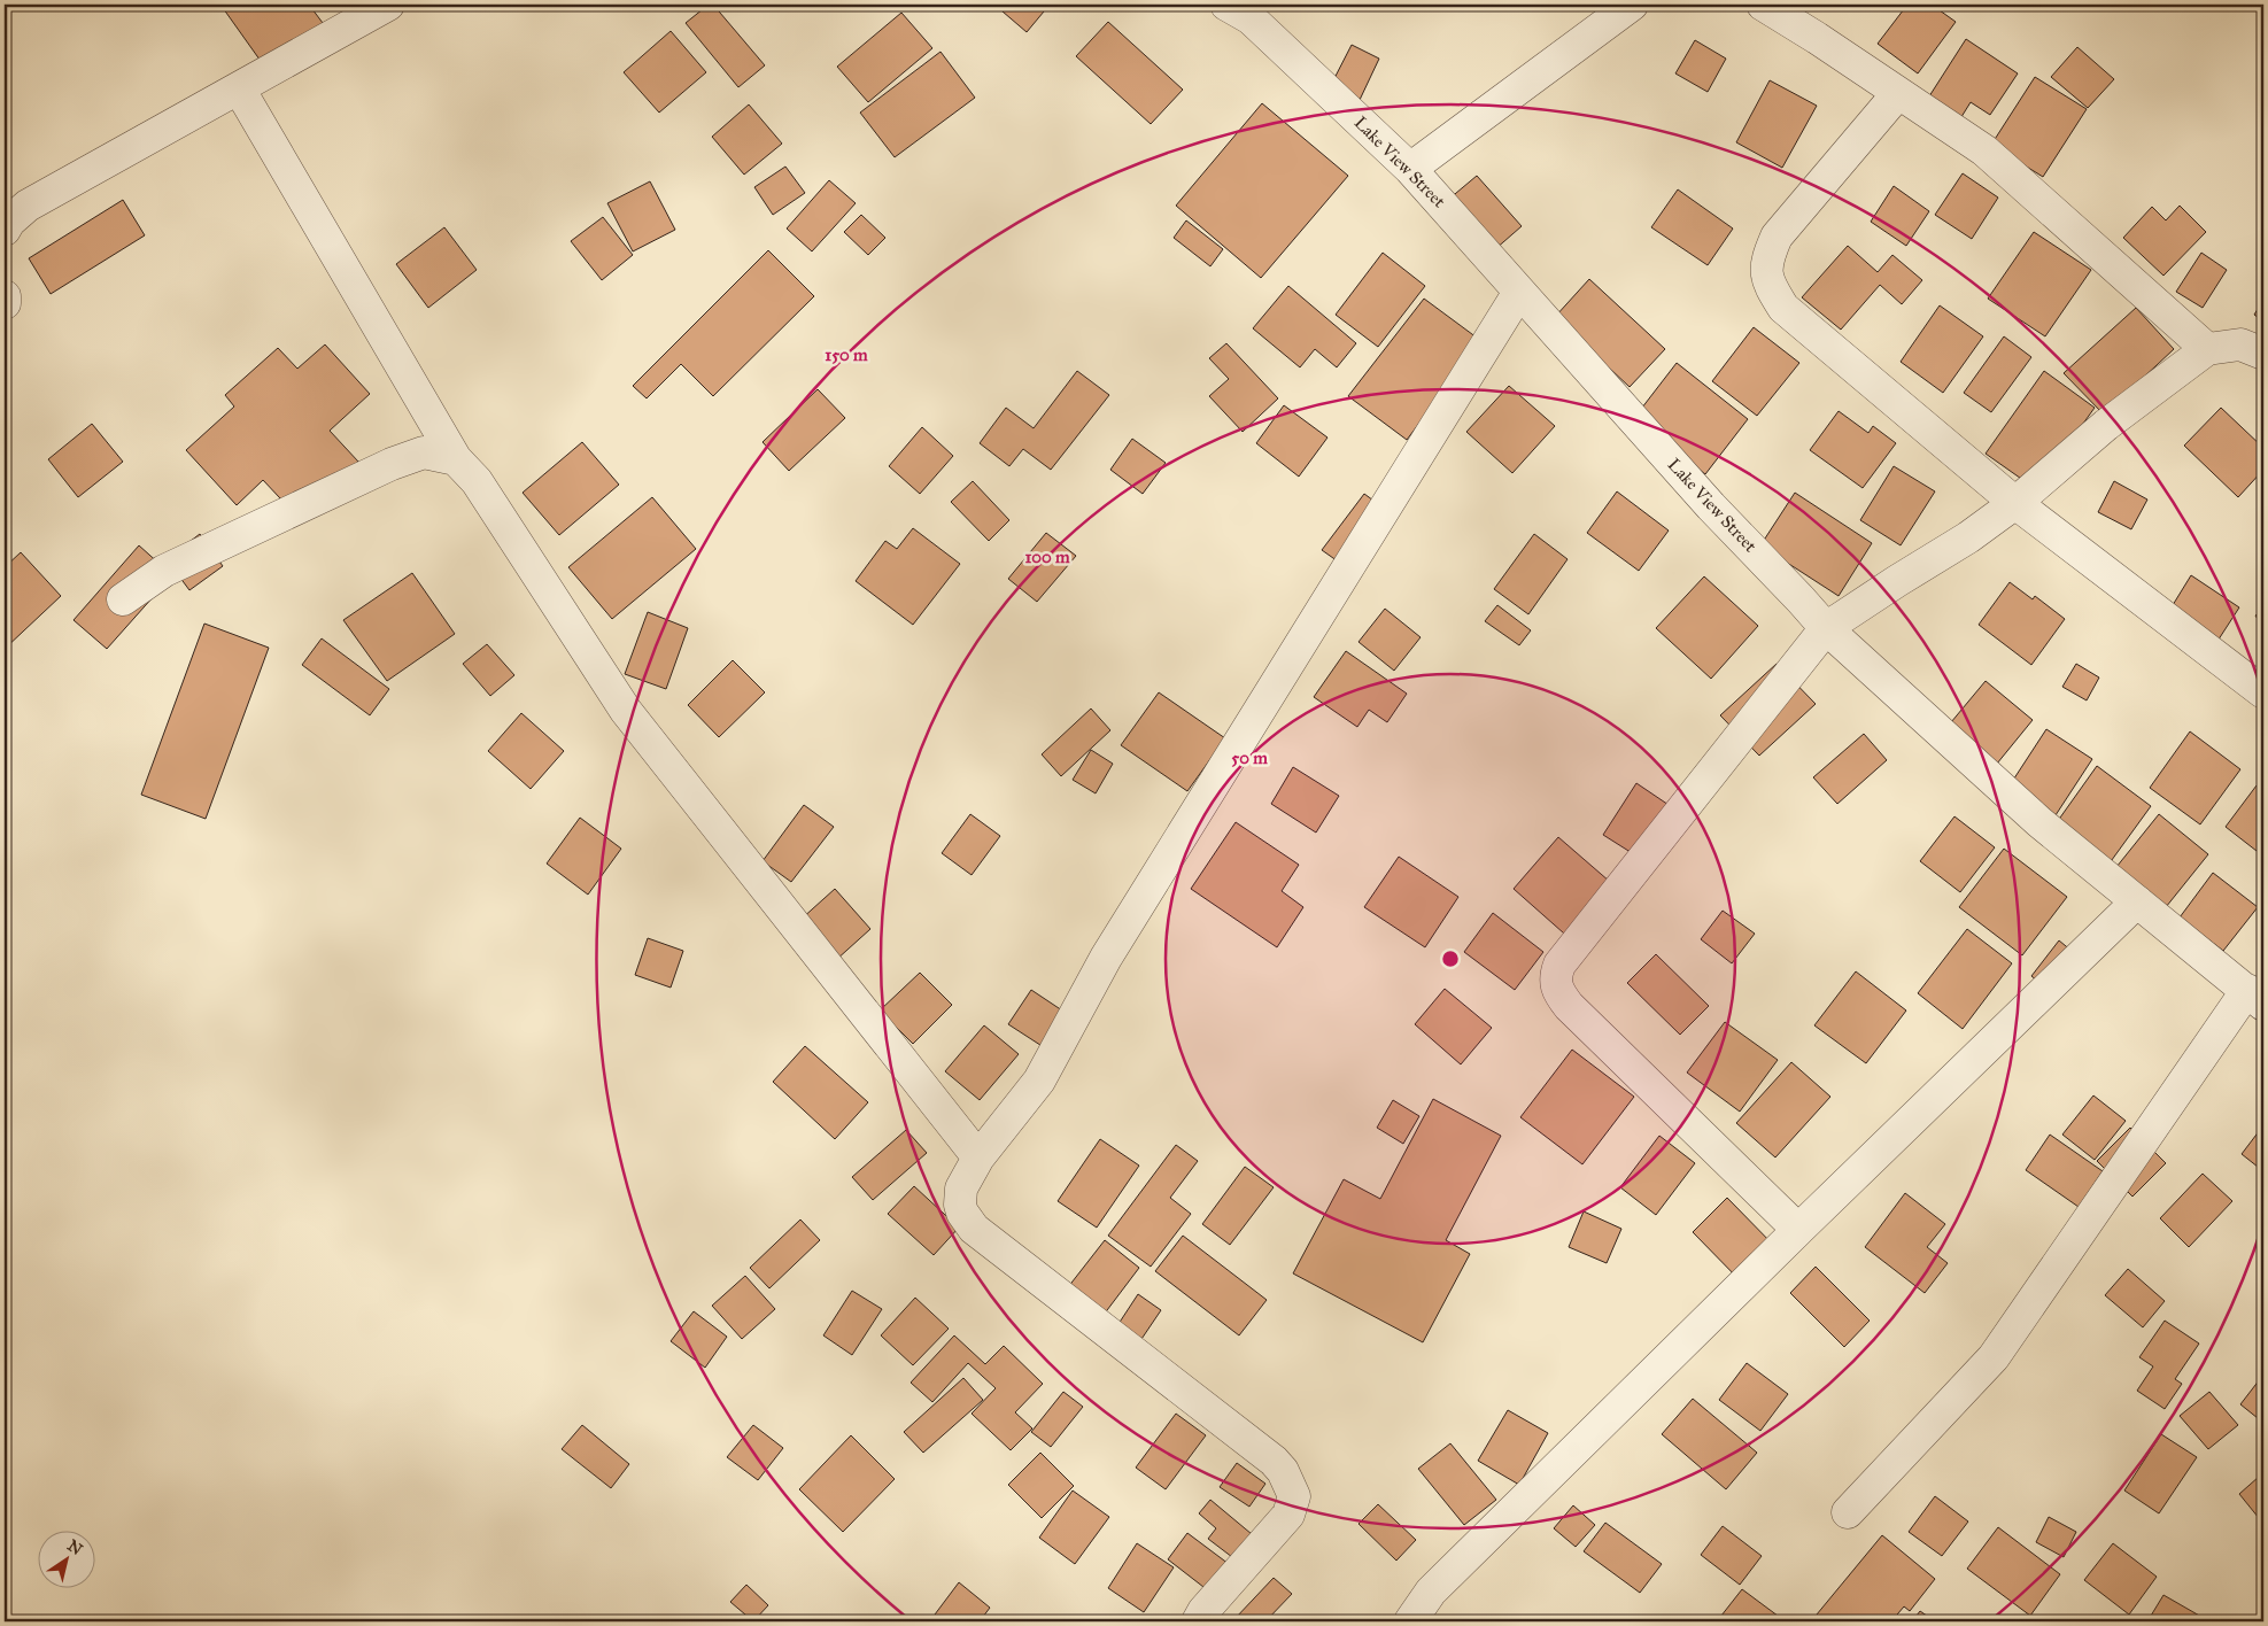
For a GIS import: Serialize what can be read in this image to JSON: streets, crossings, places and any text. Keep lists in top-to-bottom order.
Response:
{
  "streets": {
    "street": ["Lake View Street"]
  },
  "north": "top right",
  "rings": ["150 m", "100 m", "50 m"]
}
